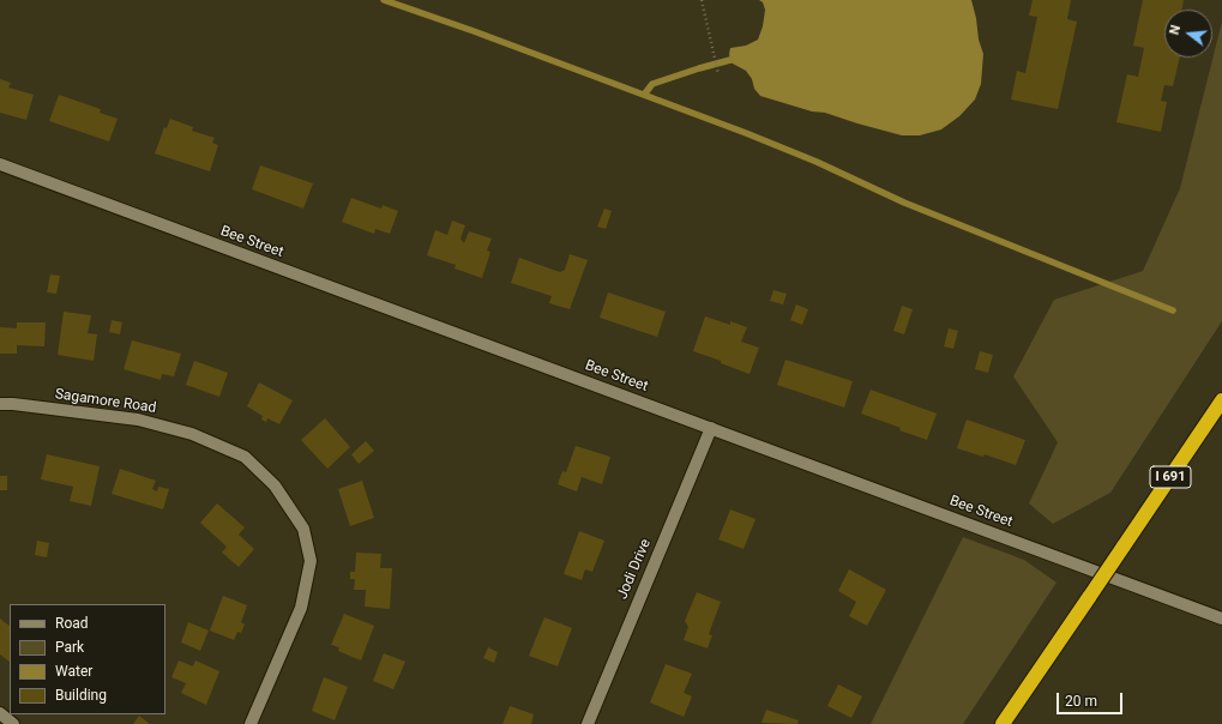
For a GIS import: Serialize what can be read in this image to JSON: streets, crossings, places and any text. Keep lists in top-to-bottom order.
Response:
{
  "streets": {
    "highway": ["I 691"],
    "street": ["Bee Street", "Sagamore Road", "Jodi Drive"]
  },
  "crossings": [
    ["Bee Street", "Jodi Drive"]
  ],
  "legend": [
    "Road",
    "Park",
    "Water",
    "Building"
  ],
  "scale_bar": "20 m",
  "north": "left"
}
